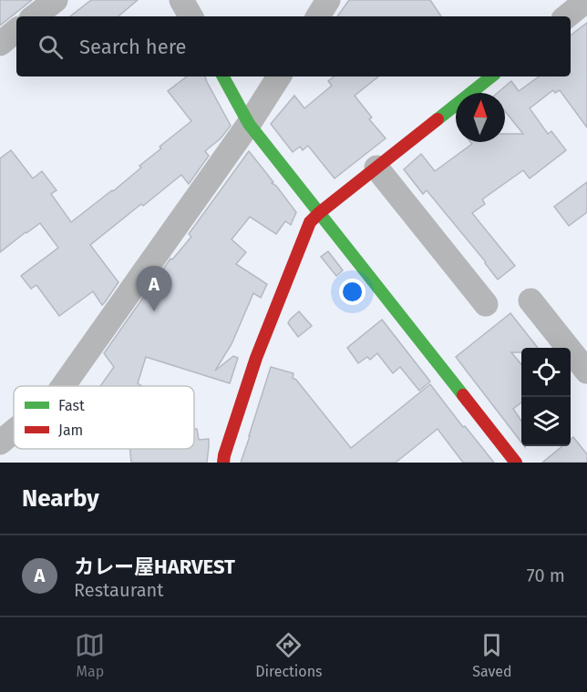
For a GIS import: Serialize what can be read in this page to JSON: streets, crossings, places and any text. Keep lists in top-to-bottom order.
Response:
{
  "legend": ["Fast", "Jam"],
  "north": "top",
  "page": {
    "search": "Search here",
    "pins": "A",
    "heading": "Nearby",
    "list": [
      {
        "mark": "A",
        "name": "カレー屋HARVEST",
        "note": "Restaurant",
        "value": "70 m"
      }
    ],
    "nav": ["Map", "Directions", "Saved"]
  }
}
